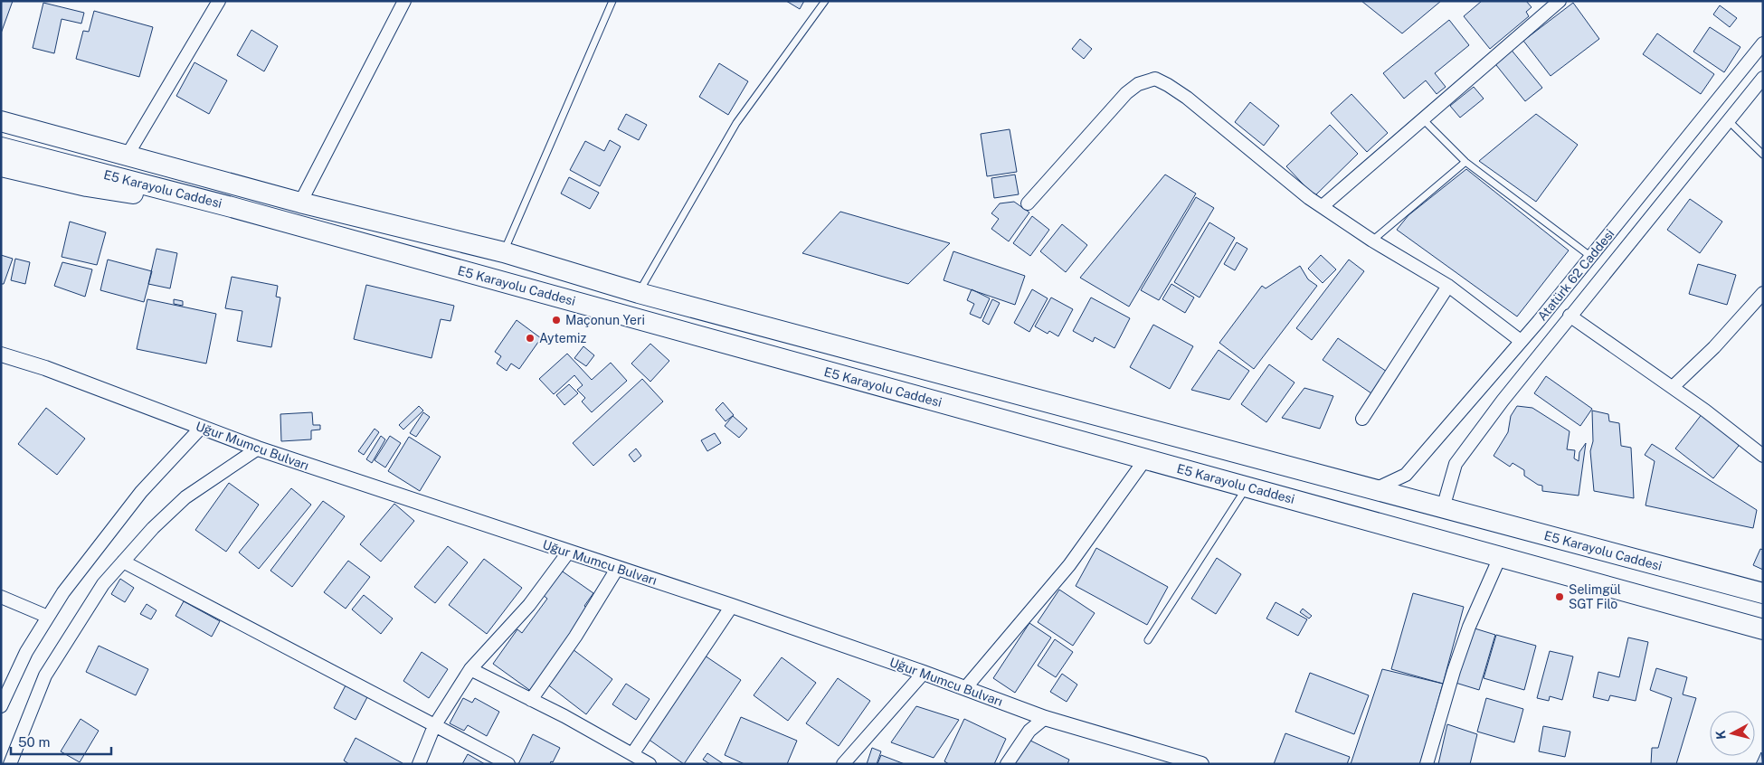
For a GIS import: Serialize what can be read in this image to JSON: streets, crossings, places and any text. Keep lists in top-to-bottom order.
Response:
{
  "streets": {
    "highway": ["E5 Karayolu Caddesi"],
    "street": ["Atatürk 62 Caddesi", "Uğur Mumcu Bulvarı"]
  },
  "crossings": [
    ["E5 Karayolu Caddesi", "Atatürk 62 Caddesi"]
  ],
  "places": ["Maçonun Yeri", "Aytemiz", "Selimgül SGT Filo"],
  "scale_bar": "50 m",
  "north": "left"
}
